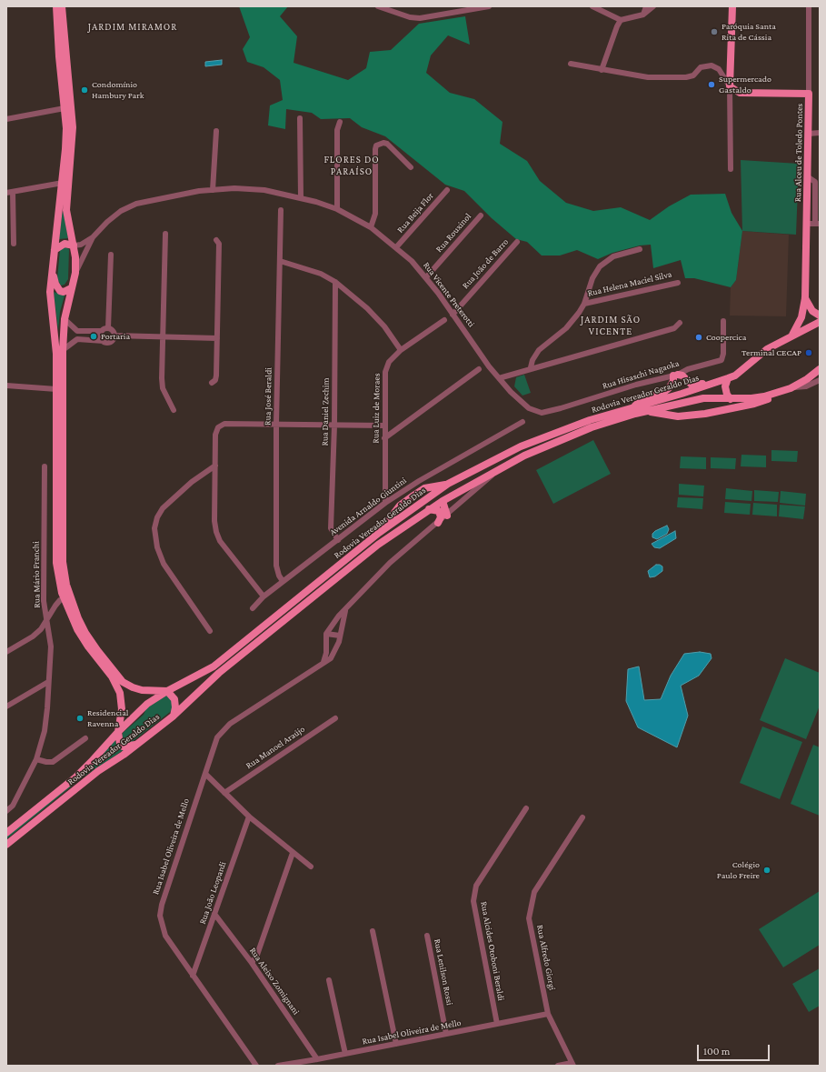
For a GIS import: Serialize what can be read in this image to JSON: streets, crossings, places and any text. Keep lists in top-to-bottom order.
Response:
{
  "streets": {
    "main road": ["Rua Alceu de Toledo Pontes", "Rodovia Vereador Geraldo Dias"],
    "street": [
      "Rua Beija Flor",
      "Rua Rouxinol",
      "Rua João de Barro",
      "Rua Helena Maciel Silva",
      "Rua Vicente Preterotti",
      "Rua Hisaschi Nagaoka",
      "Rua José Beraldi",
      "Rua Luiz de Moraes",
      "Rua Daniel Zechim",
      "Avenida Arnaldo Giuntini",
      "Rua Mário Franchi",
      "Rua Manoel Araújo",
      "Rua Isabel Oliveira de Mello",
      "Rua João Leopardi",
      "Rua Alcides Otoboni Beraldi",
      "Rua Alfredo Giorgi",
      "Rua Lenilson Rossi",
      "Rua Aleixo Zomignani"
    ]
  },
  "crossings": [
    ["Rua Alceu de Toledo Pontes", "Rodovia Vereador Geraldo Dias"],
    ["Rua Beija Flor", "Rua Vicente Preterotti"],
    ["Rua Rouxinol", "Rua Vicente Preterotti"],
    ["Rua João de Barro", "Rua Vicente Preterotti"],
    ["Rua Vicente Preterotti", "Rua Hisaschi Nagaoka"],
    ["Rua José Beraldi", "Avenida Arnaldo Giuntini"],
    ["Rua Luiz de Moraes", "Avenida Arnaldo Giuntini"],
    ["Rua Daniel Zechim", "Avenida Arnaldo Giuntini"],
    ["Rua Isabel Oliveira de Mello", "Rua João Leopardi"],
    ["Rua Isabel Oliveira de Mello", "Rua Alcides Otoboni Beraldi"],
    ["Rua Isabel Oliveira de Mello", "Rua Alfredo Giorgi"],
    ["Rua Isabel Oliveira de Mello", "Rua Lenilson Rossi"],
    ["Rua Isabel Oliveira de Mello", "Rua Aleixo Zomignani"],
    ["Rua João Leopardi", "Rua Aleixo Zomignani"]
  ],
  "districts": ["JARDIM MIRAMOR", "FLORES DO PARAÍSO", "JARDIM SÃO VICENTE"],
  "places": [
    "Paróquia Santa Rita de Cássia",
    "Supermercado Gastaldo",
    "Condomínio Hambury Park",
    "Portaria",
    "Coopercica",
    "Terminal CECAP",
    "Residencial Ravenna",
    "Colégio Paulo Freire"
  ],
  "scale_bar": "100 m"
}
